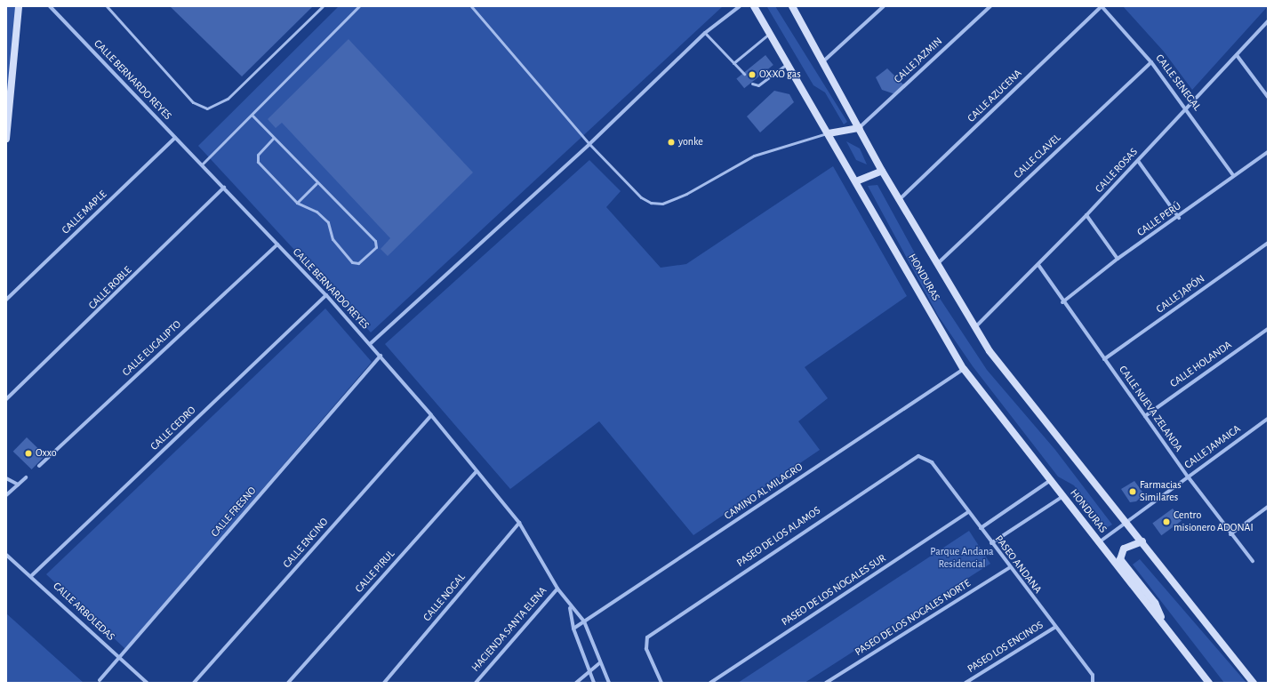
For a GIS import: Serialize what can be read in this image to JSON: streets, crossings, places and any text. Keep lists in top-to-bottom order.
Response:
{
  "streets": {
    "street": [
      "CALLE JAZMIN",
      "CALLE BERNARDO REYES",
      "CALLE SENEGAL",
      "CALLE AZUCENA",
      "CALLE CLAVEL",
      "CALLE ROSAS",
      "CALLE MAPLE",
      "CALLE PERÚ",
      "HONDURAS",
      "CALLE ROBLE",
      "CALLE JAPÓN",
      "CALLE EUCALIPTO",
      "CALLE HOLANDA",
      "CALLE NUEVA ZELANDA",
      "CALLE CEDRO",
      "CALLE JAMAICA",
      "CAMINO AL MILAGRO",
      "CALLE FRESNO",
      "PASEO DE LOS ALAMOS",
      "CALLE ENCINO",
      "PASEO ANDANA",
      "CALLE PIRUL",
      "PASEO DE LOS NOGALES SUR",
      "CALLE NOGAL",
      "CALLE ARBOLEDAS",
      "PASEO DE LOS NOGALES NORTE",
      "HACIENDA SANTA ELENA",
      "PASEO LOS ENCINOS"
    ]
  },
  "crossings": [
    ["CALLE JAZMIN", "HONDURAS"],
    ["CALLE BERNARDO REYES", "CALLE MAPLE"],
    ["CALLE BERNARDO REYES", "CALLE ROBLE"],
    ["CALLE BERNARDO REYES", "CALLE EUCALIPTO"],
    ["CALLE BERNARDO REYES", "CALLE CEDRO"],
    ["CALLE BERNARDO REYES", "CAMINO AL MILAGRO"],
    ["CALLE BERNARDO REYES", "CALLE FRESNO"],
    ["CALLE BERNARDO REYES", "CALLE ENCINO"],
    ["CALLE BERNARDO REYES", "CALLE PIRUL"],
    ["CALLE BERNARDO REYES", "CALLE NOGAL"],
    ["CALLE BERNARDO REYES", "HACIENDA SANTA ELENA"],
    ["CALLE SENEGAL", "CALLE AZUCENA"],
    ["CALLE SENEGAL", "CALLE CLAVEL"],
    ["CALLE SENEGAL", "CALLE ROSAS"],
    ["CALLE SENEGAL", "CALLE PERÚ"],
    ["CALLE AZUCENA", "HONDURAS"],
    ["CALLE CLAVEL", "HONDURAS"],
    ["CALLE ROSAS", "HONDURAS"],
    ["CALLE ROSAS", "CALLE NUEVA ZELANDA"],
    ["CALLE PERÚ", "CALLE NUEVA ZELANDA"],
    ["HONDURAS", "CALLE JAMAICA"],
    ["HONDURAS", "CAMINO AL MILAGRO"],
    ["CALLE JAPÓN", "CALLE NUEVA ZELANDA"],
    ["CALLE HOLANDA", "CALLE NUEVA ZELANDA"],
    ["CALLE NUEVA ZELANDA", "CALLE JAMAICA"],
    ["CALLE CEDRO", "CALLE ARBOLEDAS"],
    ["CALLE FRESNO", "CALLE ARBOLEDAS"],
    ["PASEO DE LOS ALAMOS", "PASEO ANDANA"],
    ["PASEO ANDANA", "PASEO DE LOS NOGALES SUR"],
    ["PASEO ANDANA", "PASEO DE LOS NOGALES NORTE"],
    ["PASEO ANDANA", "PASEO LOS ENCINOS"]
  ],
  "parks": ["Parque Andana Residencial"],
  "places": [
    "OXXO gas",
    "yonke",
    "Oxxo",
    "Farmacias Similares",
    "Centro misionero ADONAI"
  ]
}
